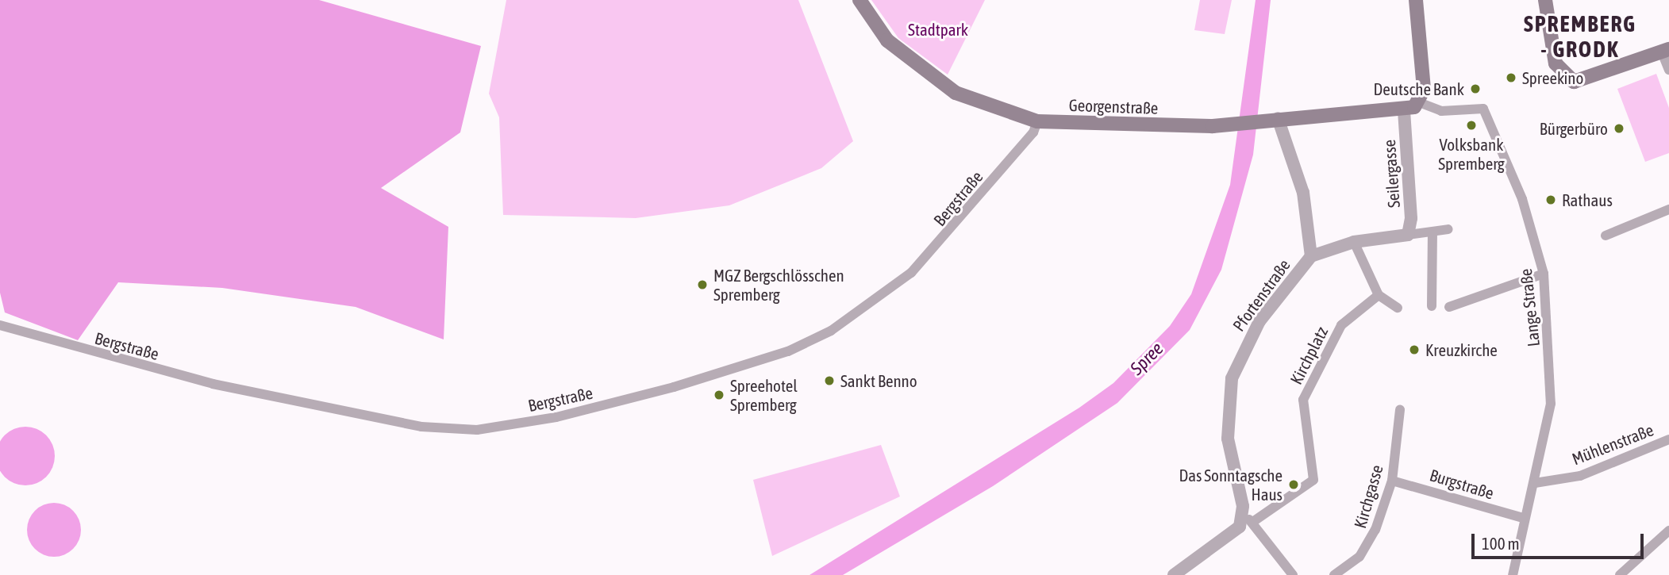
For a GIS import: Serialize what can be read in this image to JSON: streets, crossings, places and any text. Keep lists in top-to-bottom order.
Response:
{
  "streets": {
    "main road": ["Georgenstraße"],
    "street": [
      "Seilergasse",
      "Bergstraße",
      "Pfortenstraße",
      "Lange Straße",
      "Kirchplatz",
      "Mühlenstraße",
      "Burgstraße",
      "Kirchgasse"
    ]
  },
  "crossings": [
    ["Georgenstraße", "Seilergasse"],
    ["Georgenstraße", "Bergstraße"],
    ["Georgenstraße", "Pfortenstraße"],
    ["Georgenstraße", "Lange Straße"],
    ["Seilergasse", "Lange Straße"],
    ["Pfortenstraße", "Kirchplatz"],
    ["Lange Straße", "Mühlenstraße"],
    ["Lange Straße", "Burgstraße"],
    ["Burgstraße", "Kirchgasse"]
  ],
  "districts": ["SPREMBERG - GRODK"],
  "water": ["Spree"],
  "parks": ["Stadtpark"],
  "places": [
    "Spreekino",
    "Deutsche Bank",
    "Volksbank Spremberg",
    "Bürgerbüro",
    "Rathaus",
    "MGZ Bergschlösschen Spremberg",
    "Kreuzkirche",
    "Sankt Benno",
    "Spreehotel Spremberg",
    "Das Sonntagsche Haus"
  ],
  "scale_bar": "100 m"
}
